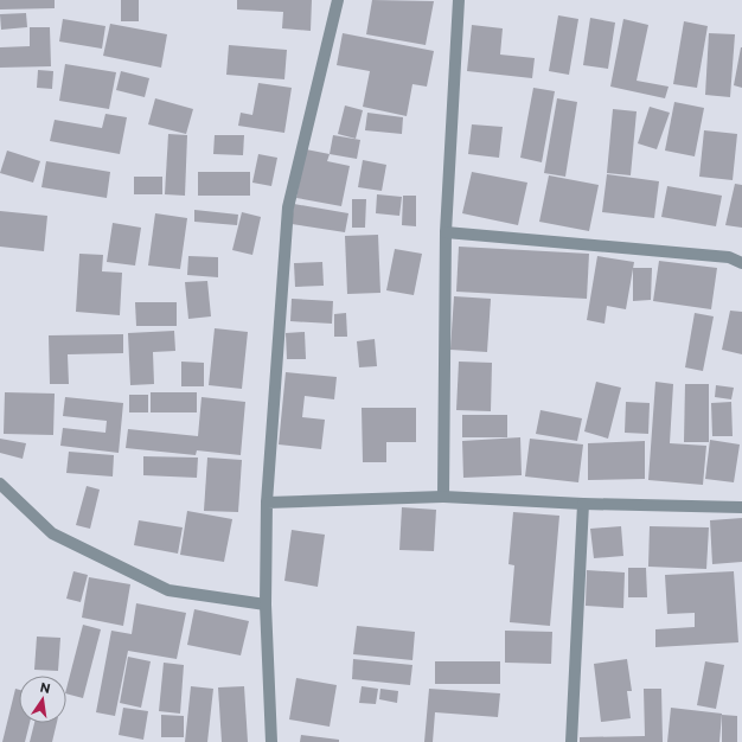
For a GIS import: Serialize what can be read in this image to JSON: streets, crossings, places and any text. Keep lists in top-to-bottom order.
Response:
{
  "north": "top"
}
